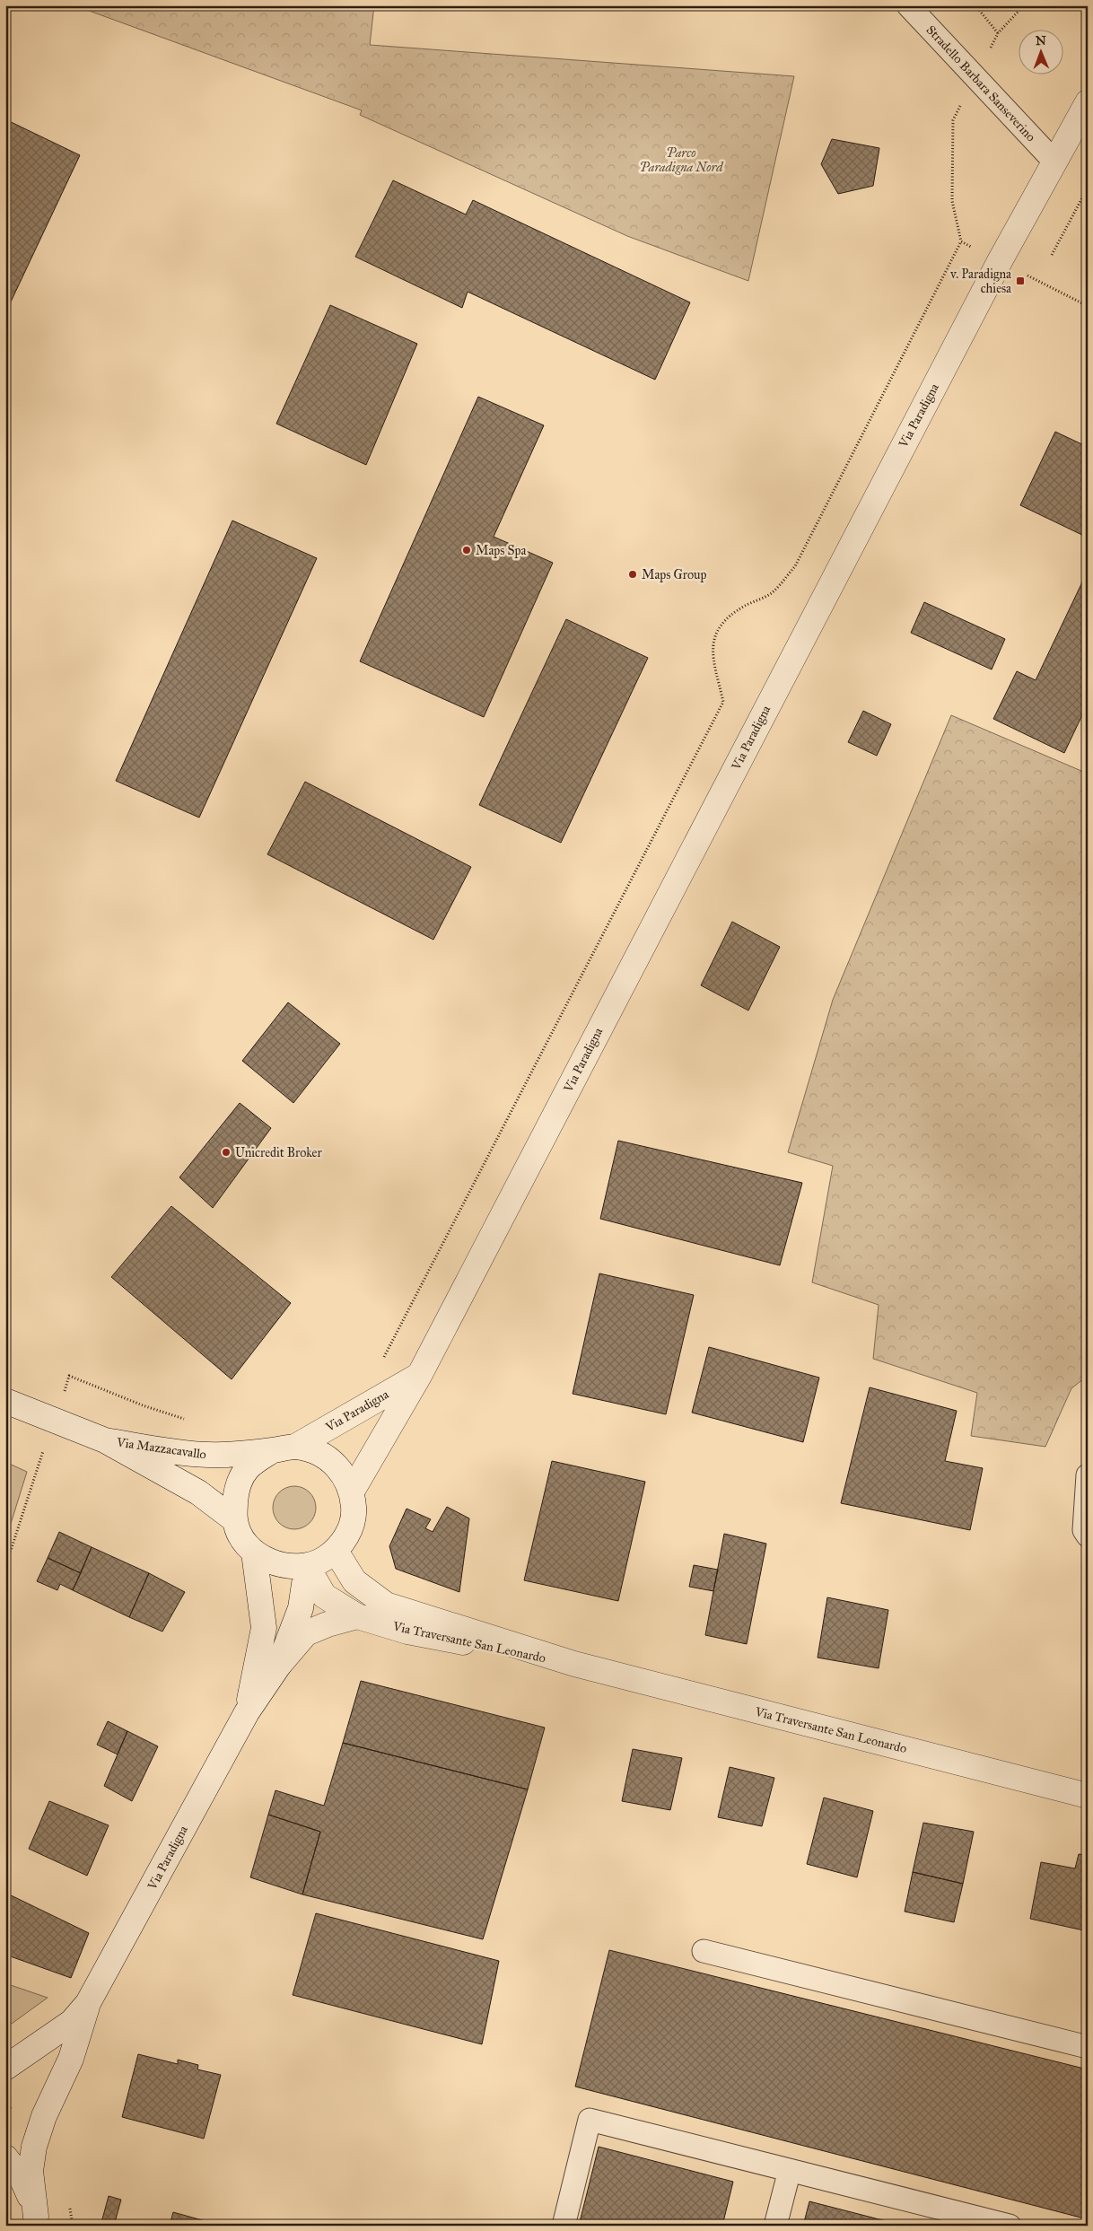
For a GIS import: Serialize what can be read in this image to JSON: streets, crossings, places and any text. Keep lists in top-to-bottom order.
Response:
{
  "streets": {
    "street": ["Via Paradigna", "Via Mazzacavallo", "Via Traversante San Leonardo"],
    "lane": ["Stradello Barbara Sanseverino"]
  },
  "crossings": [
    ["Stradello Barbara Sanseverino", "Via Paradigna"],
    ["Via Paradigna", "Via Mazzacavallo"],
    ["Via Paradigna", "Via Traversante San Leonardo"],
    ["Via Mazzacavallo", "Via Traversante San Leonardo"]
  ],
  "parks": ["Parco Paradigna Nord"],
  "places": {
    "transit": ["v. Paradigna chiesa"],
    "other": ["Maps Spa", "Maps Group", "Unicredit Broker"]
  },
  "north": "top"
}
